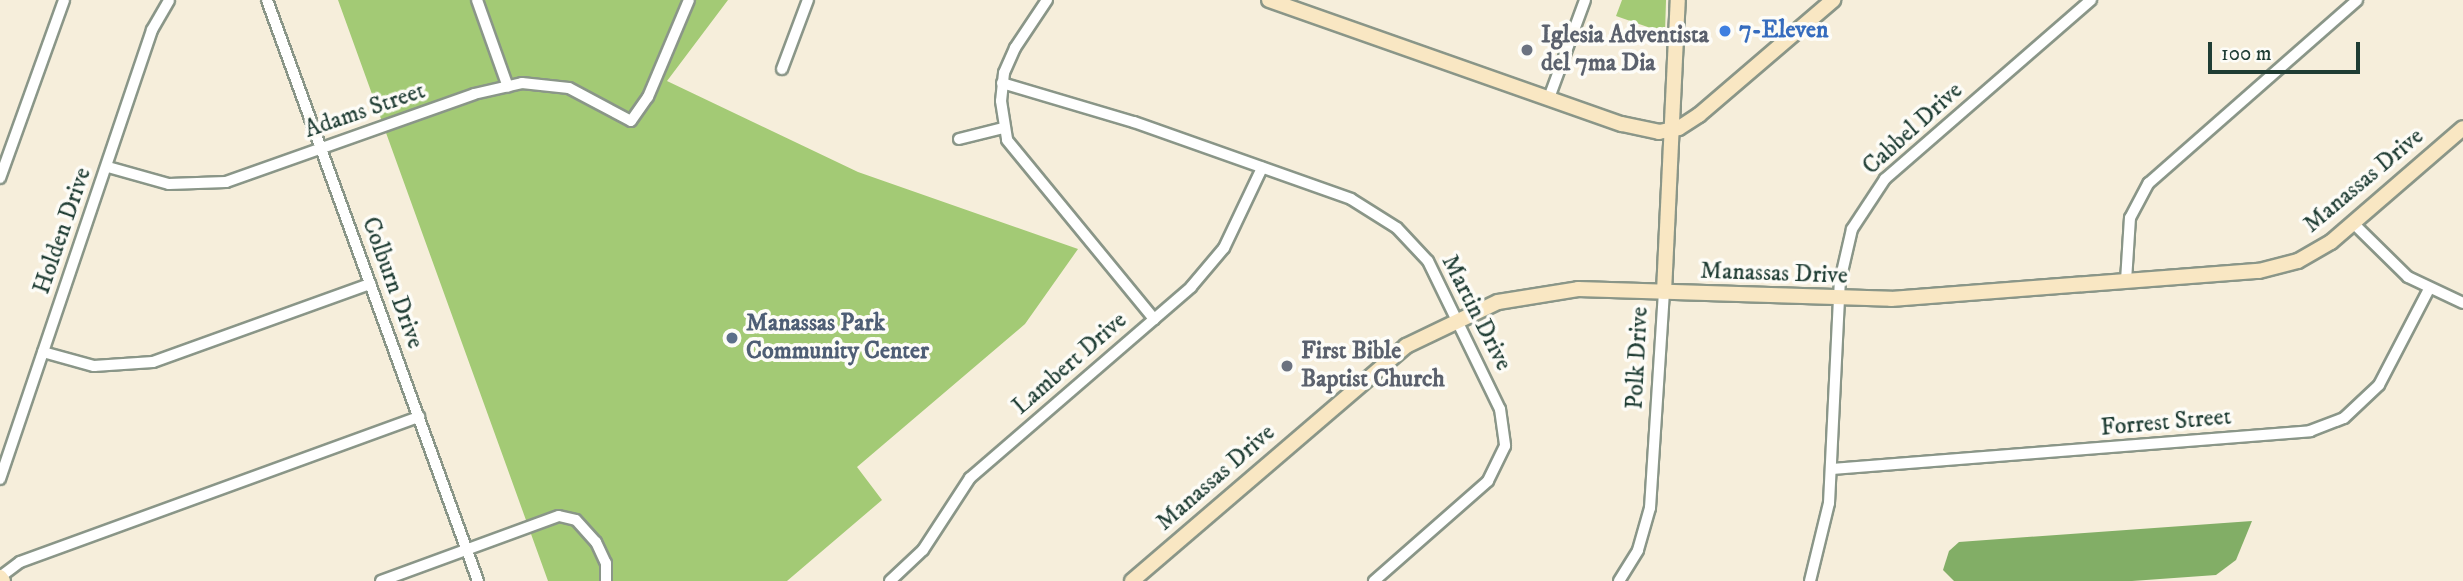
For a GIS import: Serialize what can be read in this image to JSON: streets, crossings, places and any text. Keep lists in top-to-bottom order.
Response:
{
  "streets": {
    "main road": ["Manassas Drive", "Polk Drive"],
    "street": [
      "Adams Street",
      "Cabbel Drive",
      "Holden Drive",
      "Colburn Drive",
      "Martin Drive",
      "Lambert Drive",
      "Forrest Street"
    ]
  },
  "crossings": [
    ["Adams Street", "Holden Drive"],
    ["Adams Street", "Colburn Drive"],
    ["Cabbel Drive", "Manassas Drive"],
    ["Cabbel Drive", "Forrest Street"],
    ["Manassas Drive", "Martin Drive"],
    ["Manassas Drive", "Polk Drive"],
    ["Martin Drive", "Lambert Drive"]
  ],
  "places": [
    "7-Eleven",
    "Iglesia Adventista del 7ma Dia",
    "Manassas Park Community Center",
    "First Bible Baptist Church"
  ],
  "scale_bar": "100 m"
}
